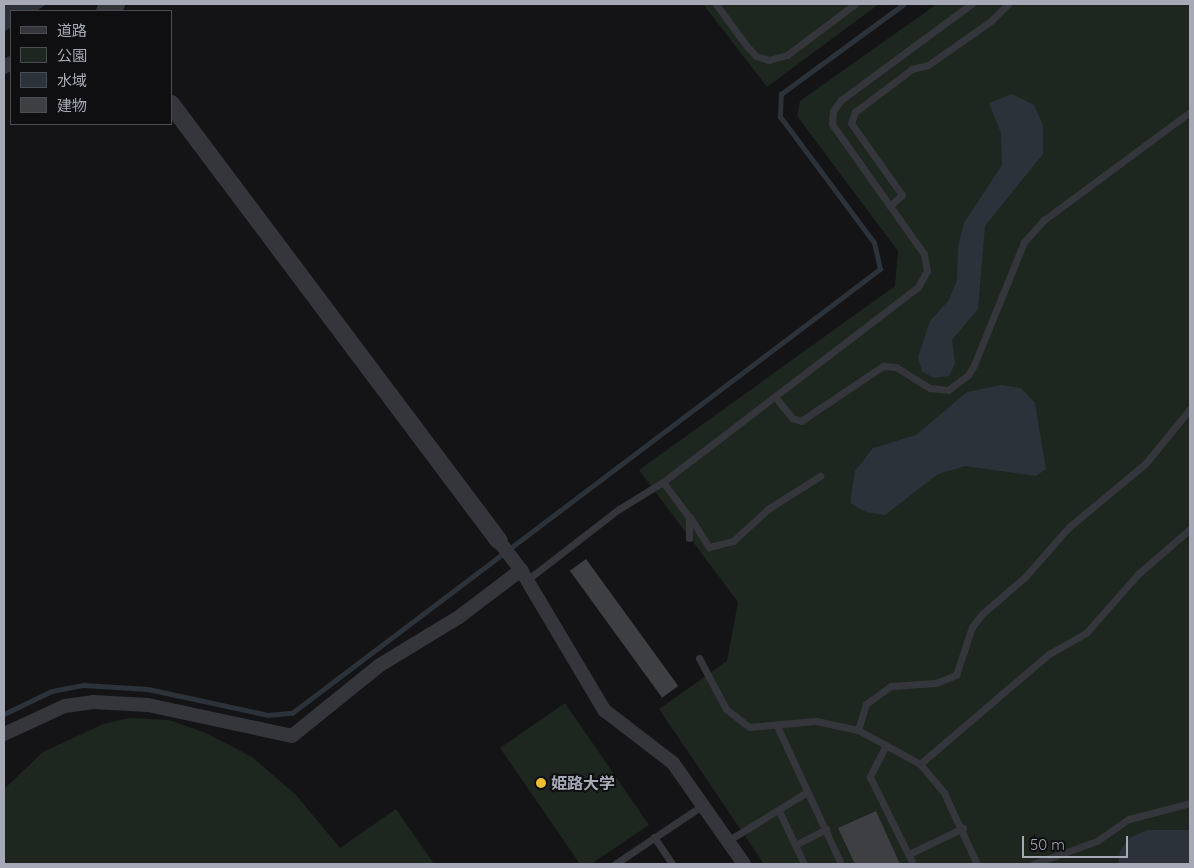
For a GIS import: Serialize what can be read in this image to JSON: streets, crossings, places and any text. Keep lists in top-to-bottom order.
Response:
{
  "places": ["姫路大学"],
  "legend": [
    "道路",
    "公園",
    "水域",
    "建物"
  ],
  "scale_bar": "50 m"
}
